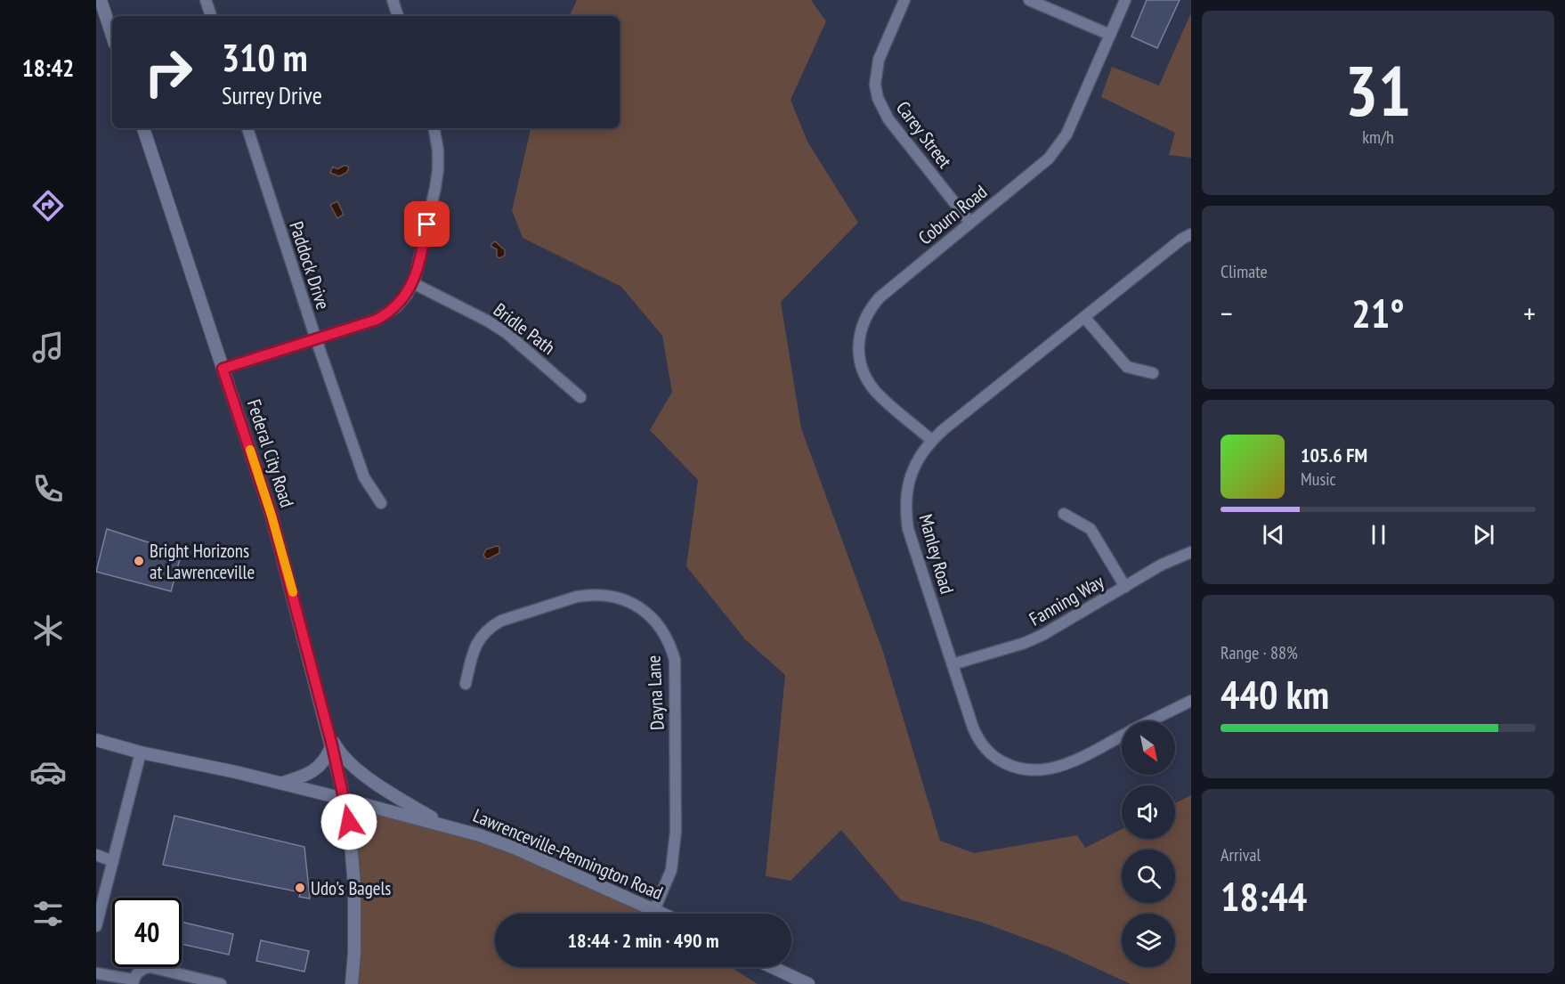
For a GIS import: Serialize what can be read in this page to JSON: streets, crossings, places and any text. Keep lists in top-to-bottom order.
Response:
{
  "streets": {
    "street": [
      "Carey Street",
      "Coburn Road",
      "Paddock Drive",
      "Bridle Path",
      "Federal City Road",
      "Manley Road",
      "Fanning Way",
      "Dayna Lane",
      "Lawrenceville-Pennington Road"
    ]
  },
  "crossings": [
    ["Carey Street", "Coburn Road"],
    ["Coburn Road", "Manley Road"],
    ["Federal City Road", "Lawrenceville-Pennington Road"],
    ["Manley Road", "Fanning Way"],
    ["Dayna Lane", "Lawrenceville-Pennington Road"]
  ],
  "places": ["Bright Horizons at Lawrenceville", "Udo's Bagels"],
  "north": "bottom right",
  "page": {
    "tabs": "18:42",
    "tile": [
      ["31", "km/h"],
      "Climate",
      ["Range · 88%", "440 km"],
      ["Arrival", "18:44"]
    ],
    "turn": ["310 m", "Surrey Drive"],
    "heat": ["−", "21°", "+"],
    "song": ["105.6 FM", "Music"],
    "limit": "40",
    "trip": "18:44 · 2 min · 490 m"
  }
}
